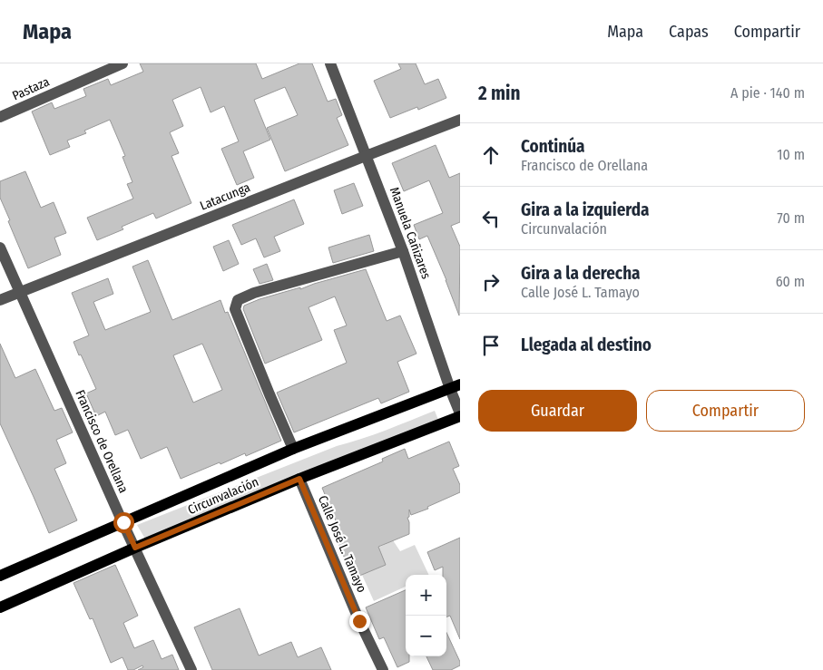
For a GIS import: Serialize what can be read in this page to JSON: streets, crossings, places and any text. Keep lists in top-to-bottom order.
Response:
{
  "streets": {
    "main road": ["Circunvalación"],
    "street": [
      "Pastaza",
      "Latacunga",
      "Manuela Cañizares",
      "Francisco de Orellana",
      "Calle José L. Tamayo"
    ]
  },
  "crossings": [
    ["Latacunga", "Manuela Cañizares"],
    ["Latacunga", "Francisco de Orellana"],
    ["Manuela Cañizares", "Circunvalación"],
    ["Francisco de Orellana", "Circunvalación"],
    ["Circunvalación", "Calle José L. Tamayo"]
  ],
  "page": {
    "header": "Mapa",
    "nav": ["Mapa", "Capas", "Compartir"],
    "heading": ["2 min", "A pie · 140 m"],
    "list": [
      ["Continúa", "Francisco de Orellana", "10 m"],
      ["Gira a la izquierda", "Circunvalación", "70 m"],
      ["Gira a la derecha", "Calle José L. Tamayo", "60 m"],
      "Llegada al destino"
    ],
    "buttons": ["Guardar", "Compartir"],
    "map_buttons": ["+", "−"]
  }
}
